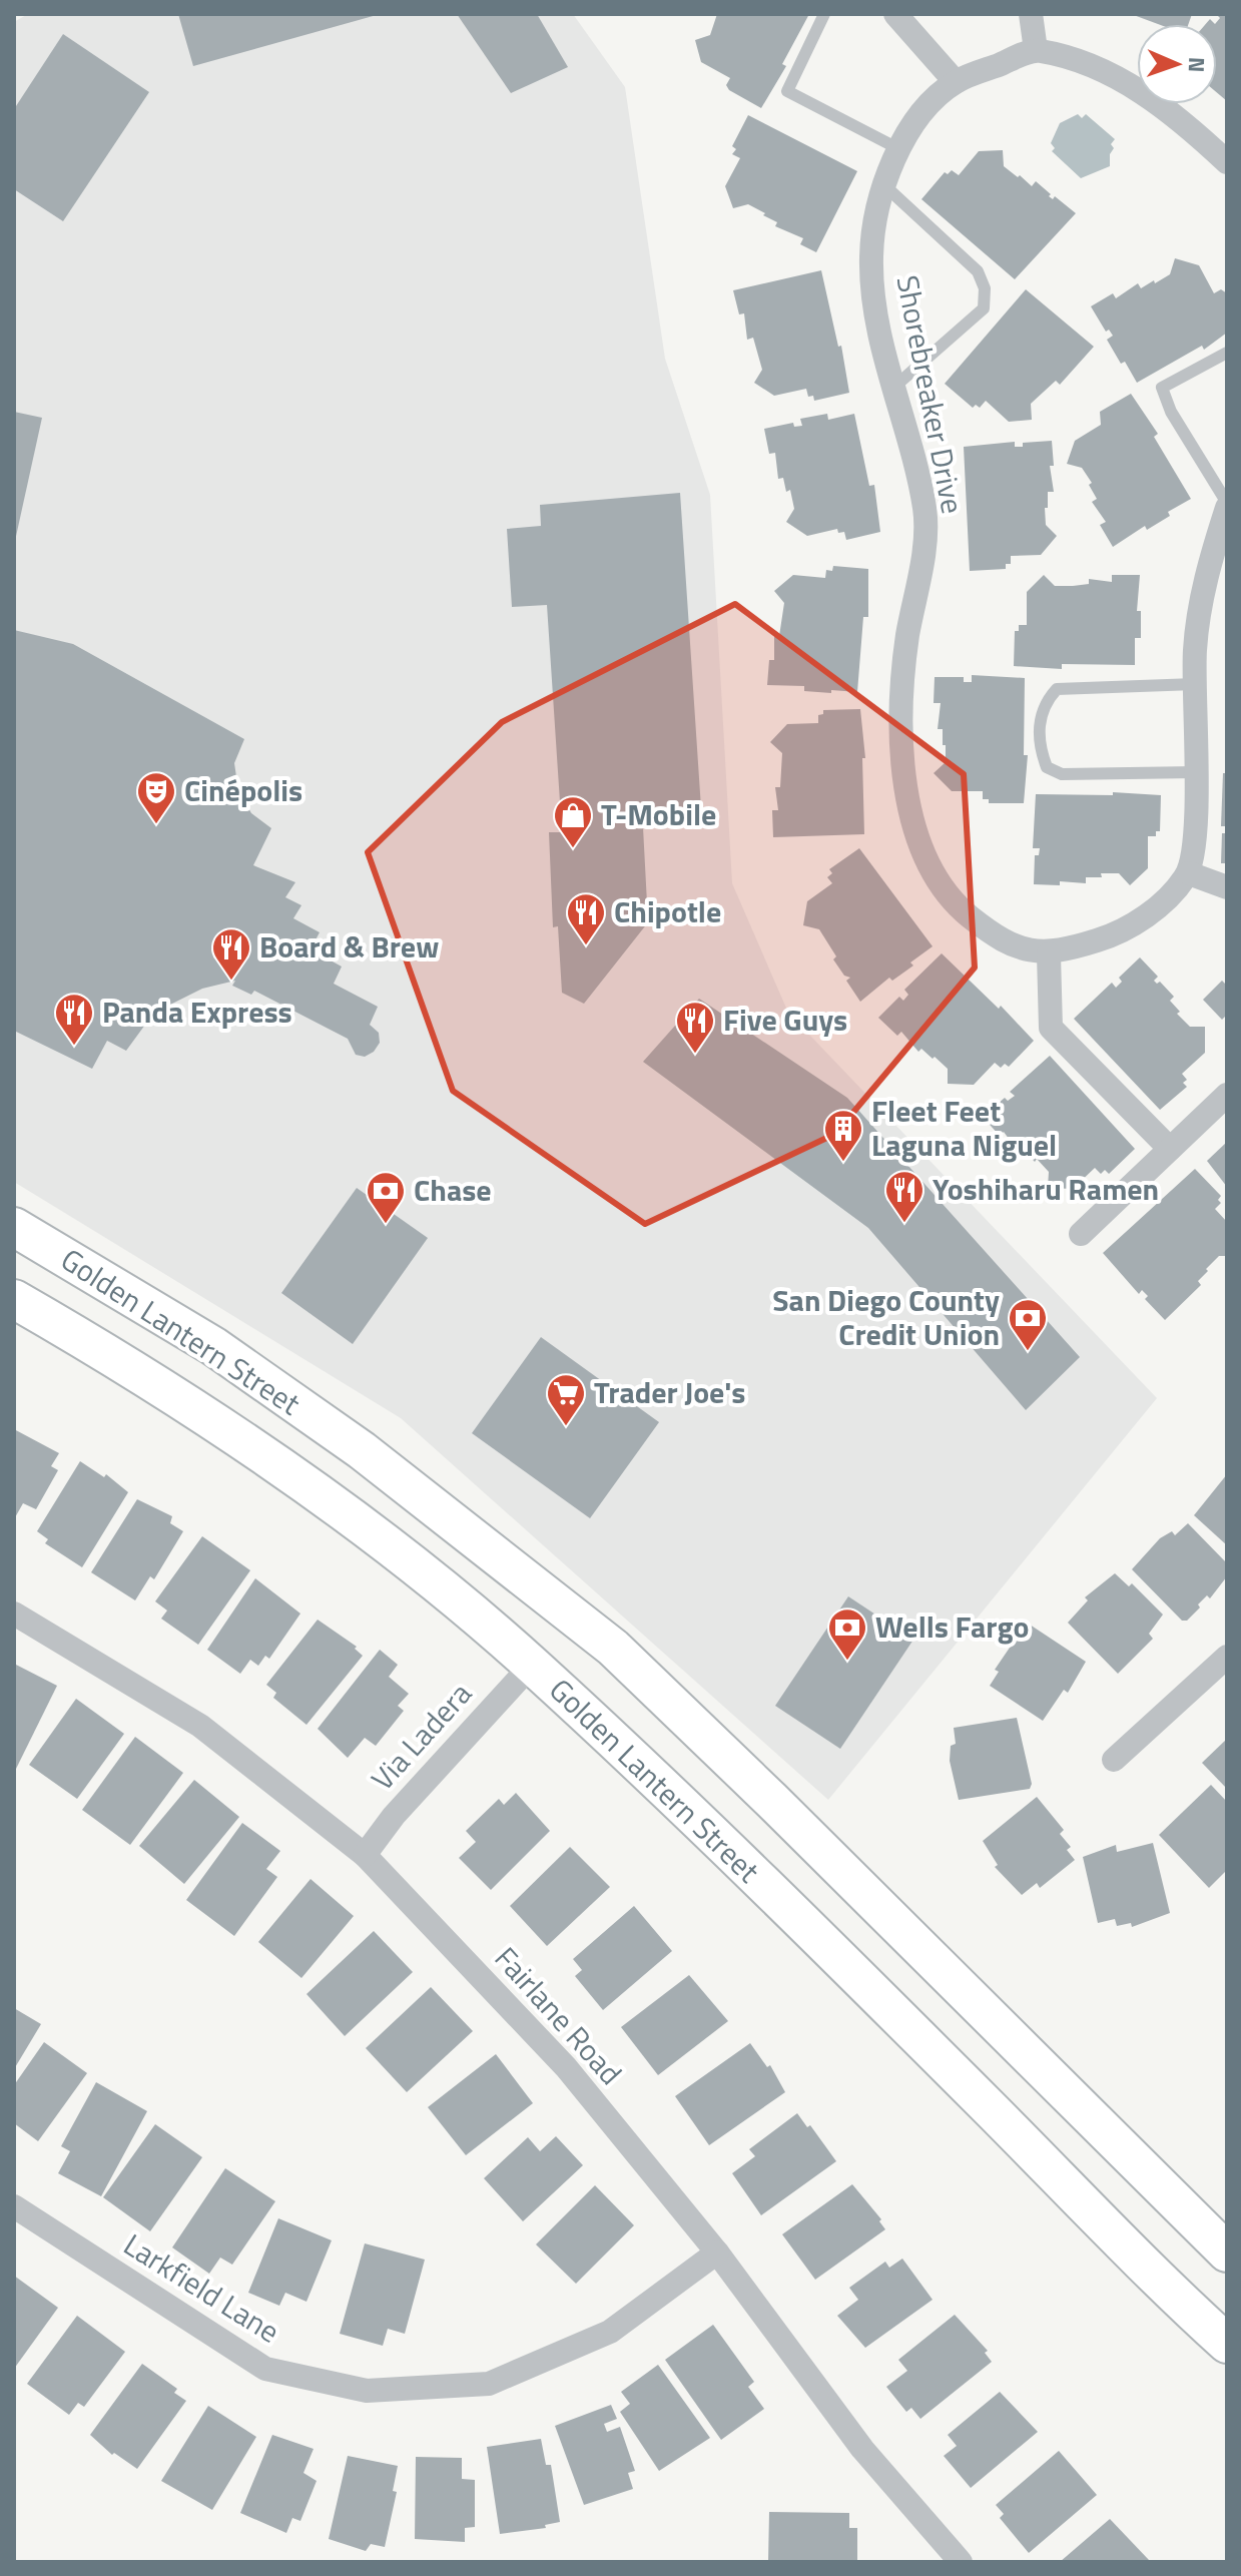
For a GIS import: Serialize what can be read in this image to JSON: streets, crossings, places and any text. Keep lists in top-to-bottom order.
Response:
{
  "streets": {
    "main road": ["Golden Lantern Street"],
    "street": [
      "Shorebreaker Drive",
      "Via Ladera",
      "Fairlane Road",
      "Larkfield Lane"
    ]
  },
  "crossings": [
    ["Golden Lantern Street", "Via Ladera"],
    ["Via Ladera", "Fairlane Road"],
    ["Fairlane Road", "Larkfield Lane"]
  ],
  "places": {
    "theatre": ["Cinépolis"],
    "shop": ["T-Mobile"],
    "restaurant": [
      "Chipotle",
      "Board & Brew",
      "Panda Express",
      "Five Guys",
      "Yoshiharu Ramen"
    ],
    "building": ["Fleet Feet Laguna Niguel"],
    "bank": ["Chase", "San Diego County Credit Union", "Wells Fargo"],
    "supermarket": ["Trader Joe's"]
  },
  "north": "right"
}
